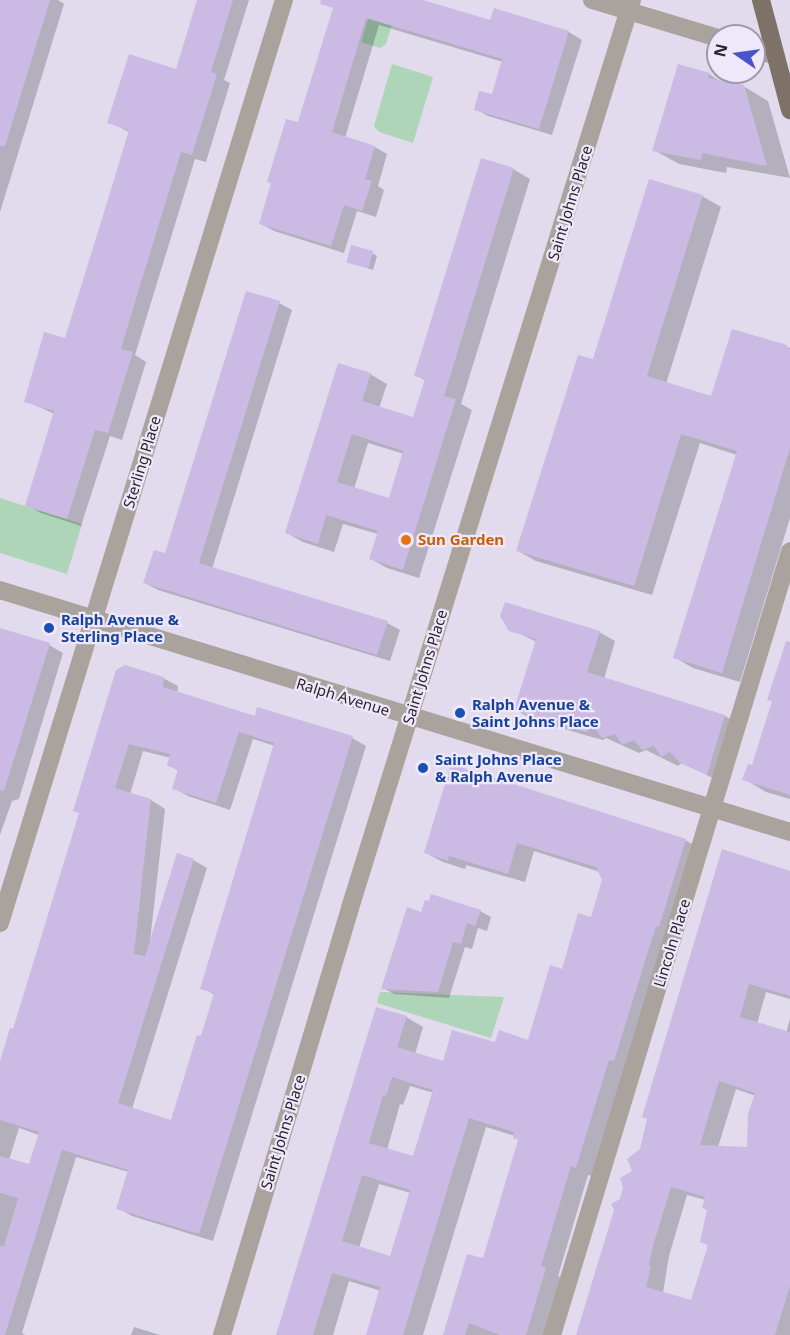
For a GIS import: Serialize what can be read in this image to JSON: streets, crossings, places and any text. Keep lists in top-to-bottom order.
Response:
{
  "streets": {
    "street": [
      "Saint Johns Place",
      "Sterling Place",
      "Ralph Avenue",
      "Lincoln Place"
    ]
  },
  "crossings": [
    ["Saint Johns Place", "Ralph Avenue"],
    ["Sterling Place", "Ralph Avenue"],
    ["Ralph Avenue", "Lincoln Place"]
  ],
  "places": [
    "Sun Garden",
    "Ralph Avenue & Sterling Place",
    "Ralph Avenue & Saint Johns Place",
    "Saint Johns Place & Ralph Avenue"
  ],
  "north": "left"
}
